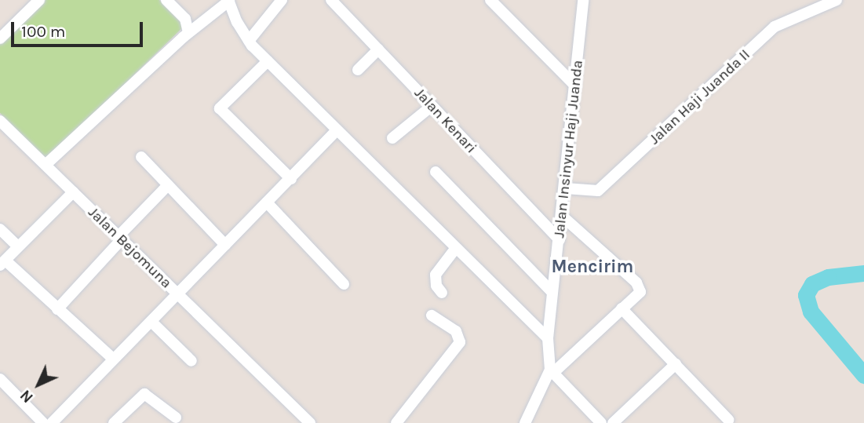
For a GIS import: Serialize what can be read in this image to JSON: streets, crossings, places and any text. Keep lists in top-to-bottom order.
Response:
{
  "streets": {
    "street": [
      "Jalan Haji Juanda II",
      "Jalan Kenari",
      "Jalan Insinyur Haji Juanda",
      "Jalan Bejomuna"
    ]
  },
  "crossings": [
    ["Jalan Haji Juanda II", "Jalan Insinyur Haji Juanda"],
    ["Jalan Kenari", "Jalan Insinyur Haji Juanda"]
  ],
  "districts": ["Mencirim"],
  "scale_bar": "100 m",
  "north": "bottom left"
}
